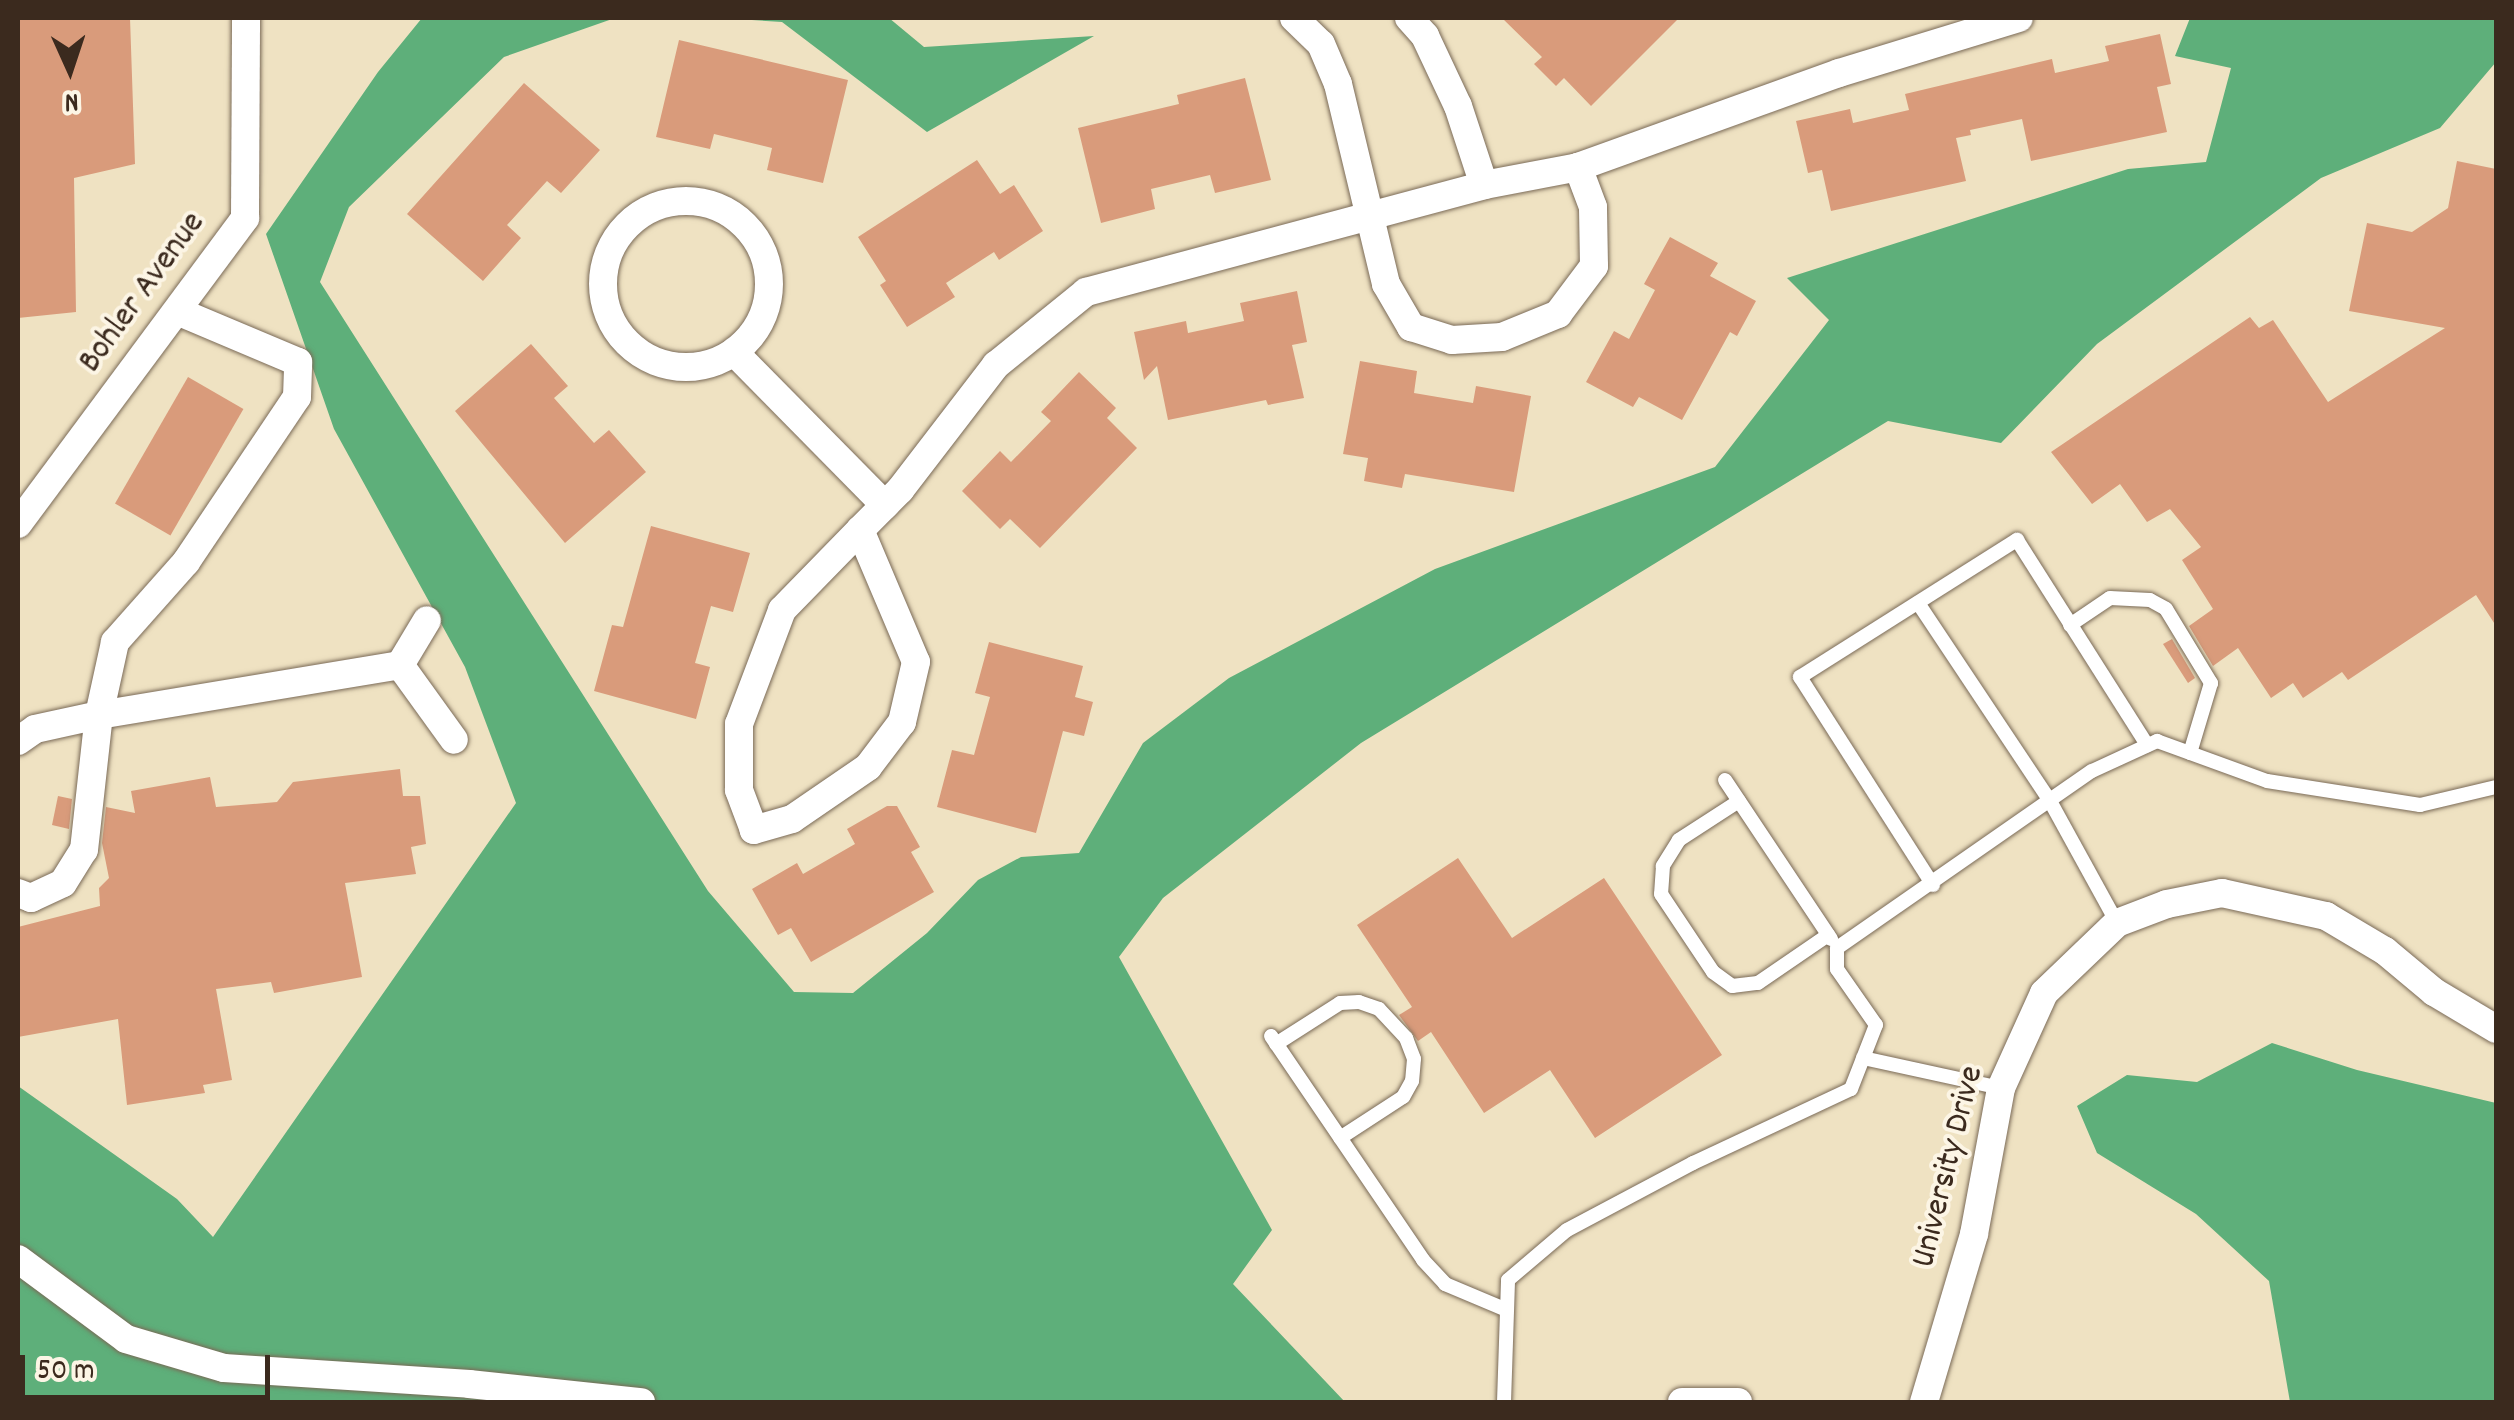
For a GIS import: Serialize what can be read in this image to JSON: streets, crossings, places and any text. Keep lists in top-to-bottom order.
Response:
{
  "streets": {
    "street": ["Bohler Avenue", "University Drive"]
  },
  "scale_bar": "50 m",
  "north": "bottom"
}
